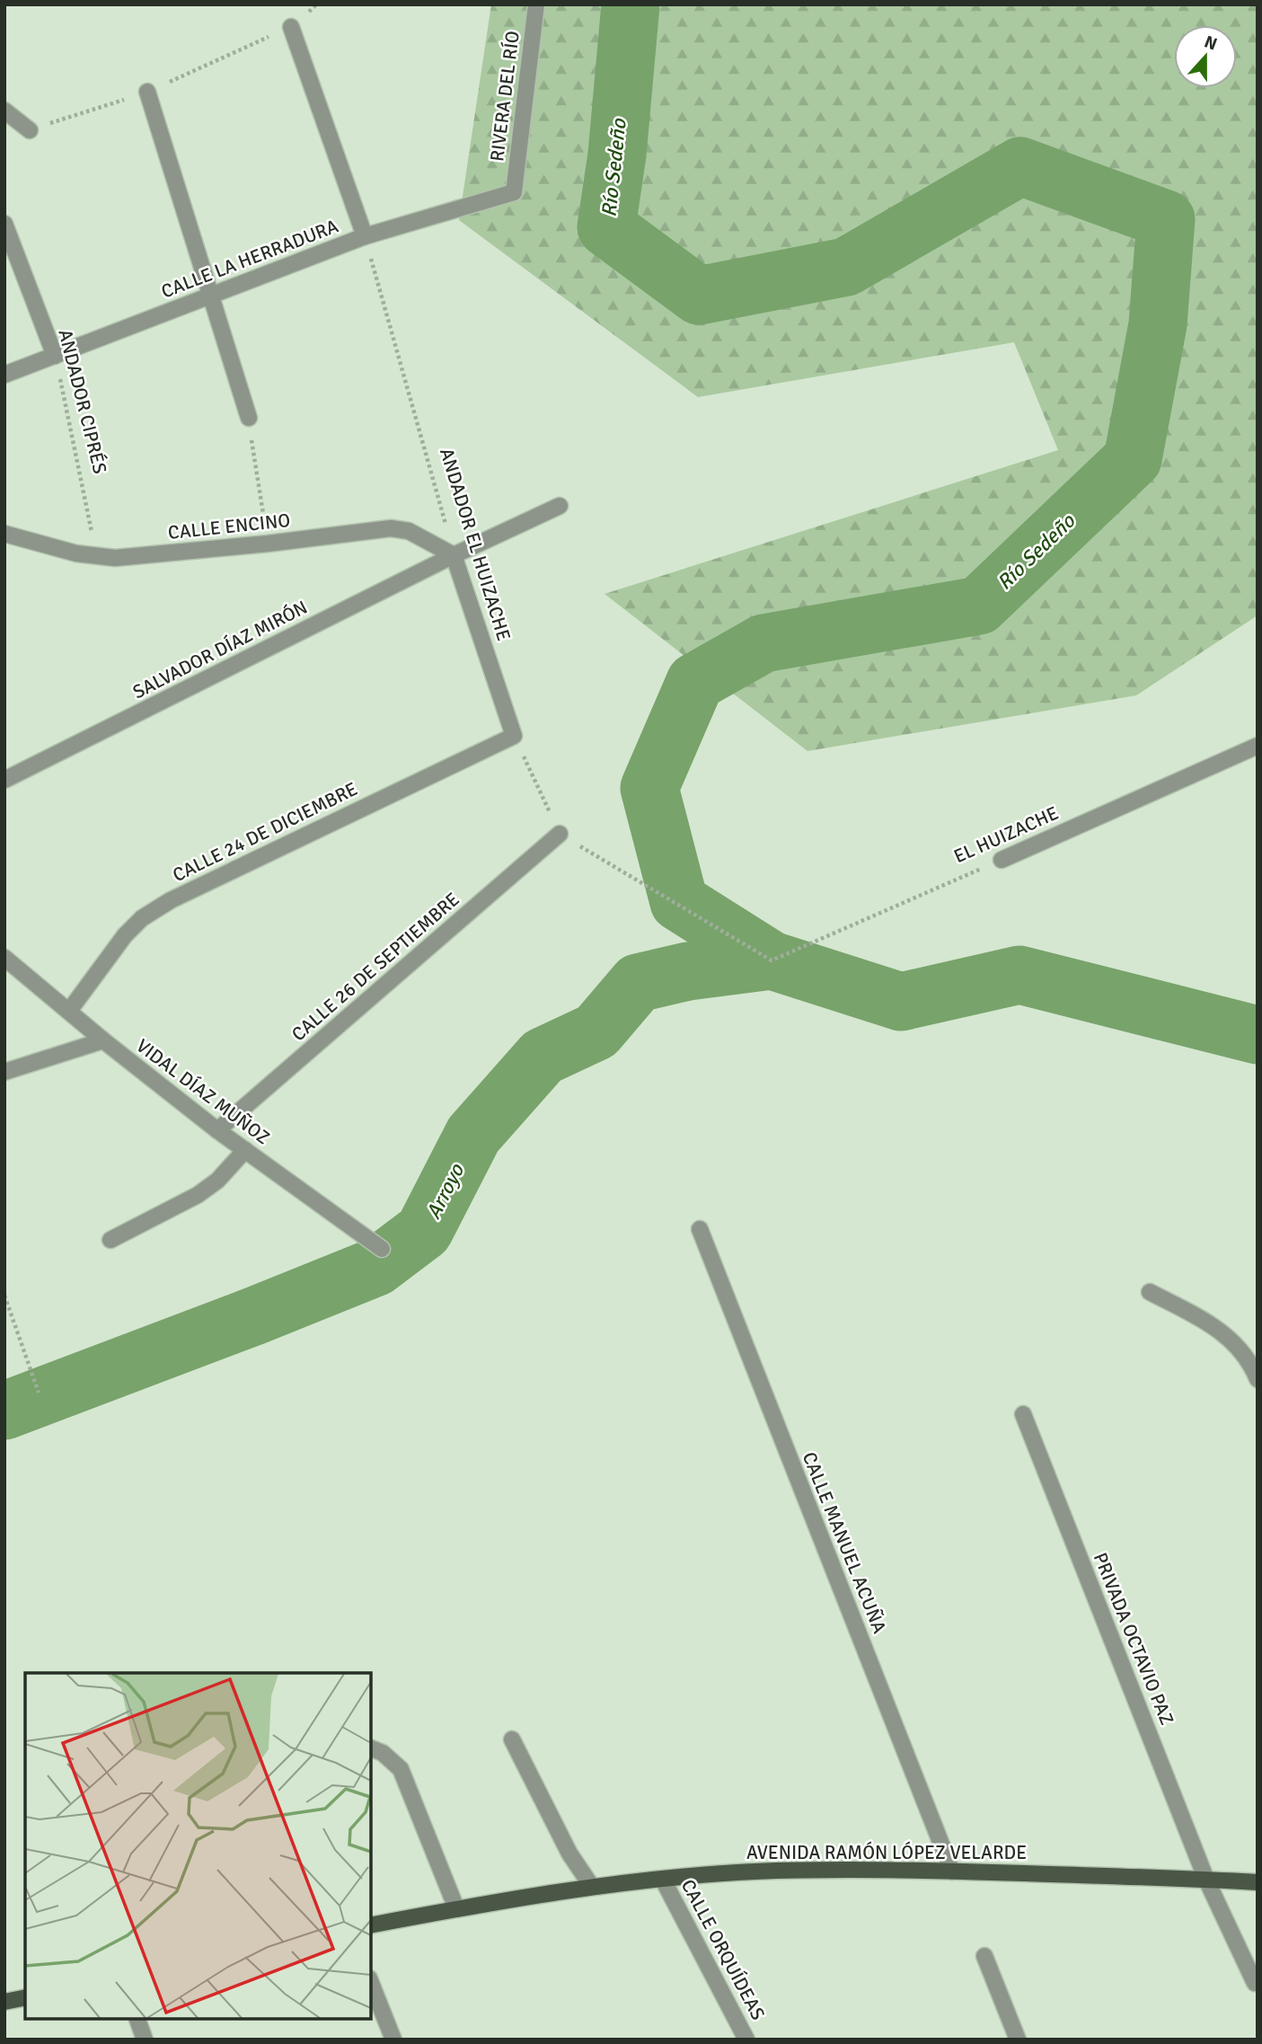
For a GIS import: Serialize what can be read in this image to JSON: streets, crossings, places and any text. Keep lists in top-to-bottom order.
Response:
{
  "streets": {
    "main road": ["AVENIDA RAMÓN LÓPEZ VELARDE"],
    "street": [
      "RIVERA DEL RÍO",
      "CALLE LA HERRADURA",
      "ANDADOR CIPRÉS",
      "CALLE ENCINO",
      "ANDADOR EL HUIZACHE",
      "SALVADOR DÍAZ MIRÓN",
      "CALLE 24 DE DICIEMBRE",
      "EL HUIZACHE",
      "CALLE 26 DE SEPTIEMBRE",
      "VIDAL DÍAZ MUÑOZ",
      "CALLE MANUEL ACUÑA",
      "PRIVADA OCTAVIO PAZ",
      "CALLE ORQUÍDEAS"
    ]
  },
  "crossings": [
    ["RIVERA DEL RÍO", "CALLE LA HERRADURA"],
    ["CALLE LA HERRADURA", "ANDADOR CIPRÉS"],
    ["CALLE LA HERRADURA", "ANDADOR EL HUIZACHE"],
    ["ANDADOR CIPRÉS", "CALLE ENCINO"],
    ["CALLE ENCINO", "ANDADOR EL HUIZACHE"],
    ["CALLE ENCINO", "SALVADOR DÍAZ MIRÓN"],
    ["ANDADOR EL HUIZACHE", "SALVADOR DÍAZ MIRÓN"],
    ["ANDADOR EL HUIZACHE", "CALLE 24 DE DICIEMBRE"],
    ["CALLE 24 DE DICIEMBRE", "VIDAL DÍAZ MUÑOZ"],
    ["EL HUIZACHE", "CALLE 26 DE SEPTIEMBRE"],
    ["CALLE 26 DE SEPTIEMBRE", "VIDAL DÍAZ MUÑOZ"],
    ["CALLE MANUEL ACUÑA", "AVENIDA RAMÓN LÓPEZ VELARDE"],
    ["PRIVADA OCTAVIO PAZ", "AVENIDA RAMÓN LÓPEZ VELARDE"],
    ["AVENIDA RAMÓN LÓPEZ VELARDE", "CALLE ORQUÍDEAS"]
  ],
  "water": ["Río Sedeño", "Arroyo"],
  "north": "top"
}
